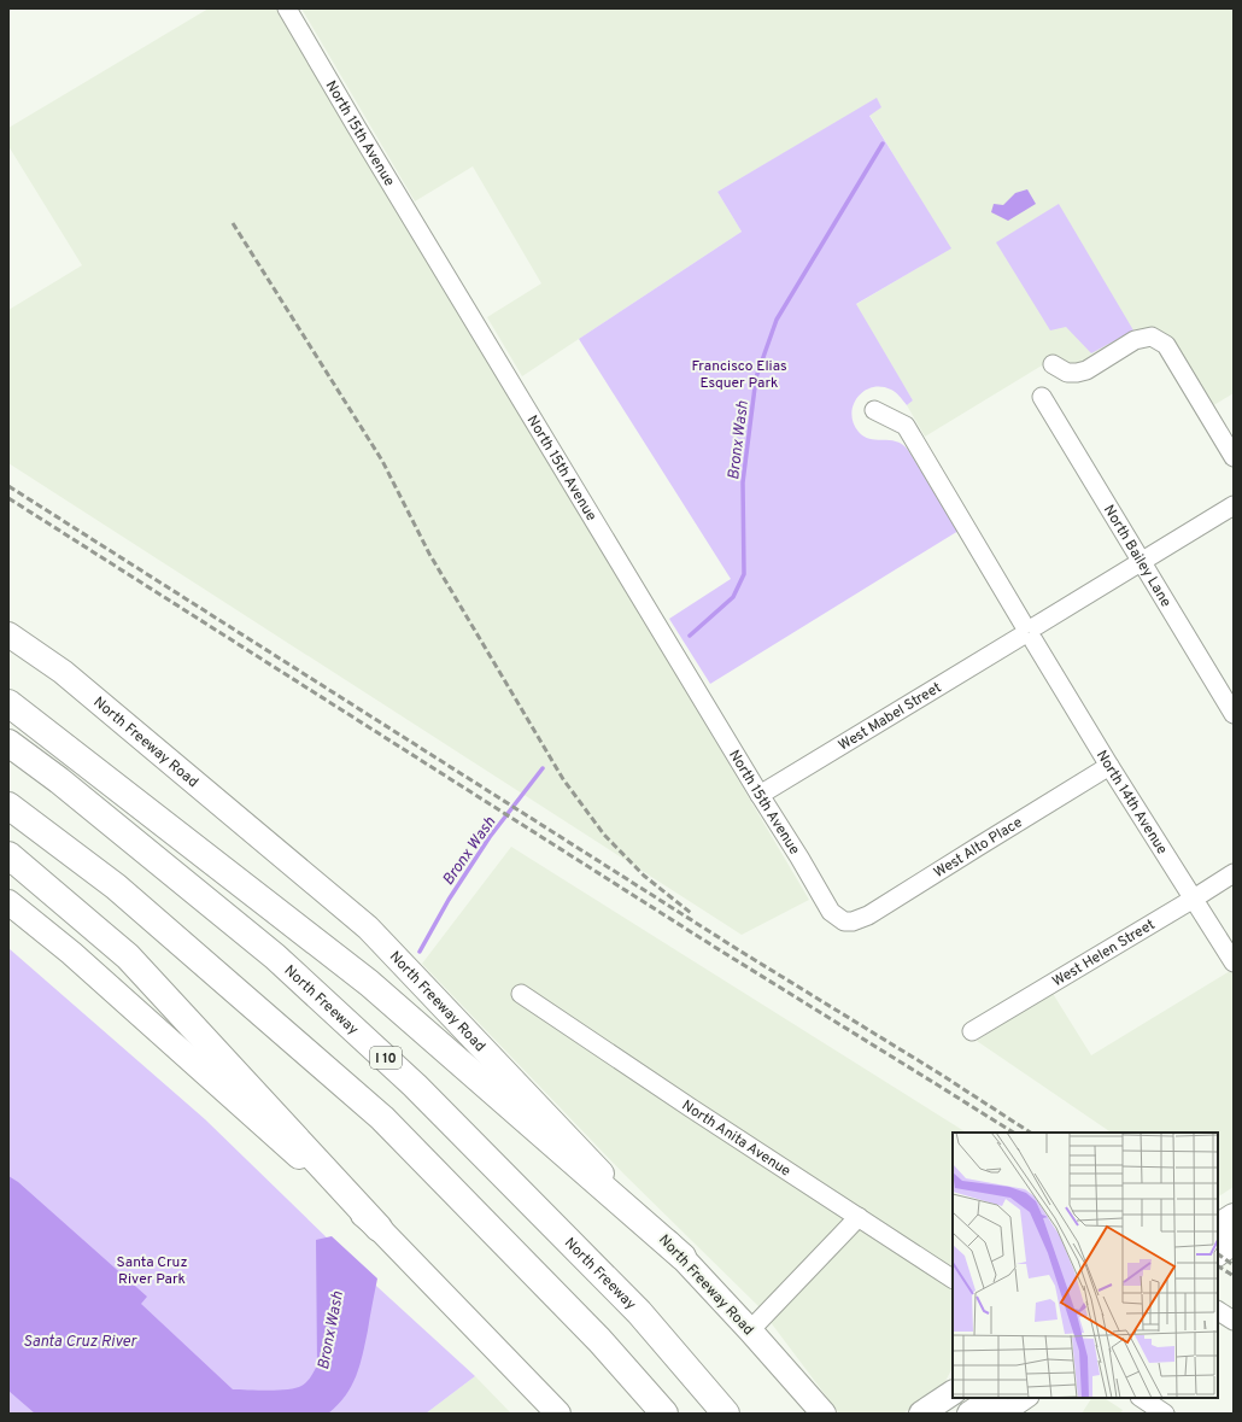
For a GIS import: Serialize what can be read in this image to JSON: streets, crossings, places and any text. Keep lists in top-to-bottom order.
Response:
{
  "streets": {
    "highway": ["North Freeway", "I 10"],
    "main road": ["North Freeway Road"],
    "street": [
      "North 15th Avenue",
      "North Bailey Lane",
      "West Mabel Street",
      "North 14th Avenue",
      "West Alto Place",
      "West Helen Street",
      "North Anita Avenue"
    ]
  },
  "crossings": [
    ["North 15th Avenue", "West Mabel Street"],
    ["North 15th Avenue", "West Alto Place"],
    ["North Bailey Lane", "West Mabel Street"],
    ["West Mabel Street", "North 14th Avenue"],
    ["North 14th Avenue", "West Alto Place"],
    ["North 14th Avenue", "West Helen Street"]
  ],
  "water": ["Bronx Wash", "Santa Cruz River"],
  "parks": ["Francisco Elias Esquer Park", "Santa Cruz River Park"]
}
